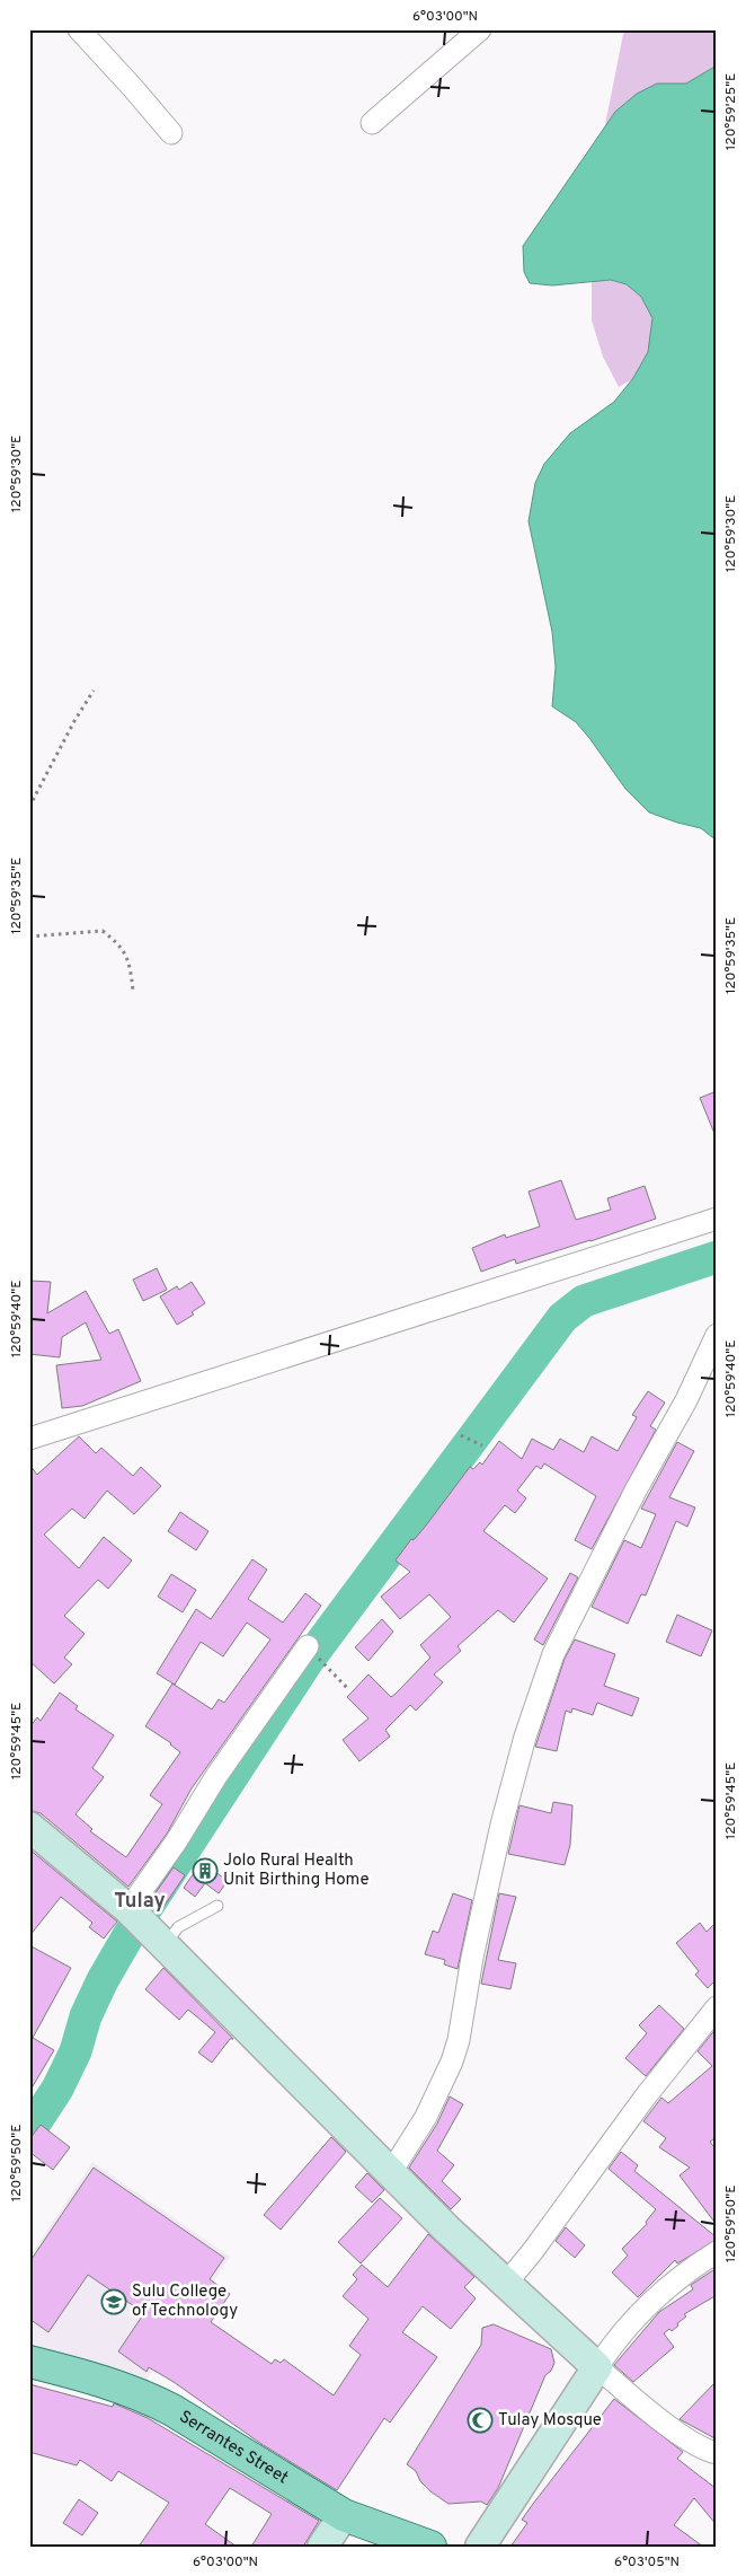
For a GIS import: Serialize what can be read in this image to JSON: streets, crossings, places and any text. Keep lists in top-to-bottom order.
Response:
{
  "streets": {
    "main road": ["Serrantes Street"]
  },
  "districts": ["Tulay"],
  "places": {
    "building": ["Jolo Rural Health Unit Birthing Home"],
    "school or university": ["Sulu College of Technology"],
    "mosque": ["Tulay Mosque"]
  },
  "coordinates": [
    "6°03'00\"N",
    "120°59'25\"E",
    "120°59'30\"E",
    "120°59'35\"E",
    "120°59'40\"E",
    "120°59'45\"E",
    "120°59'50\"E",
    "6°03'05\"N"
  ]
}
